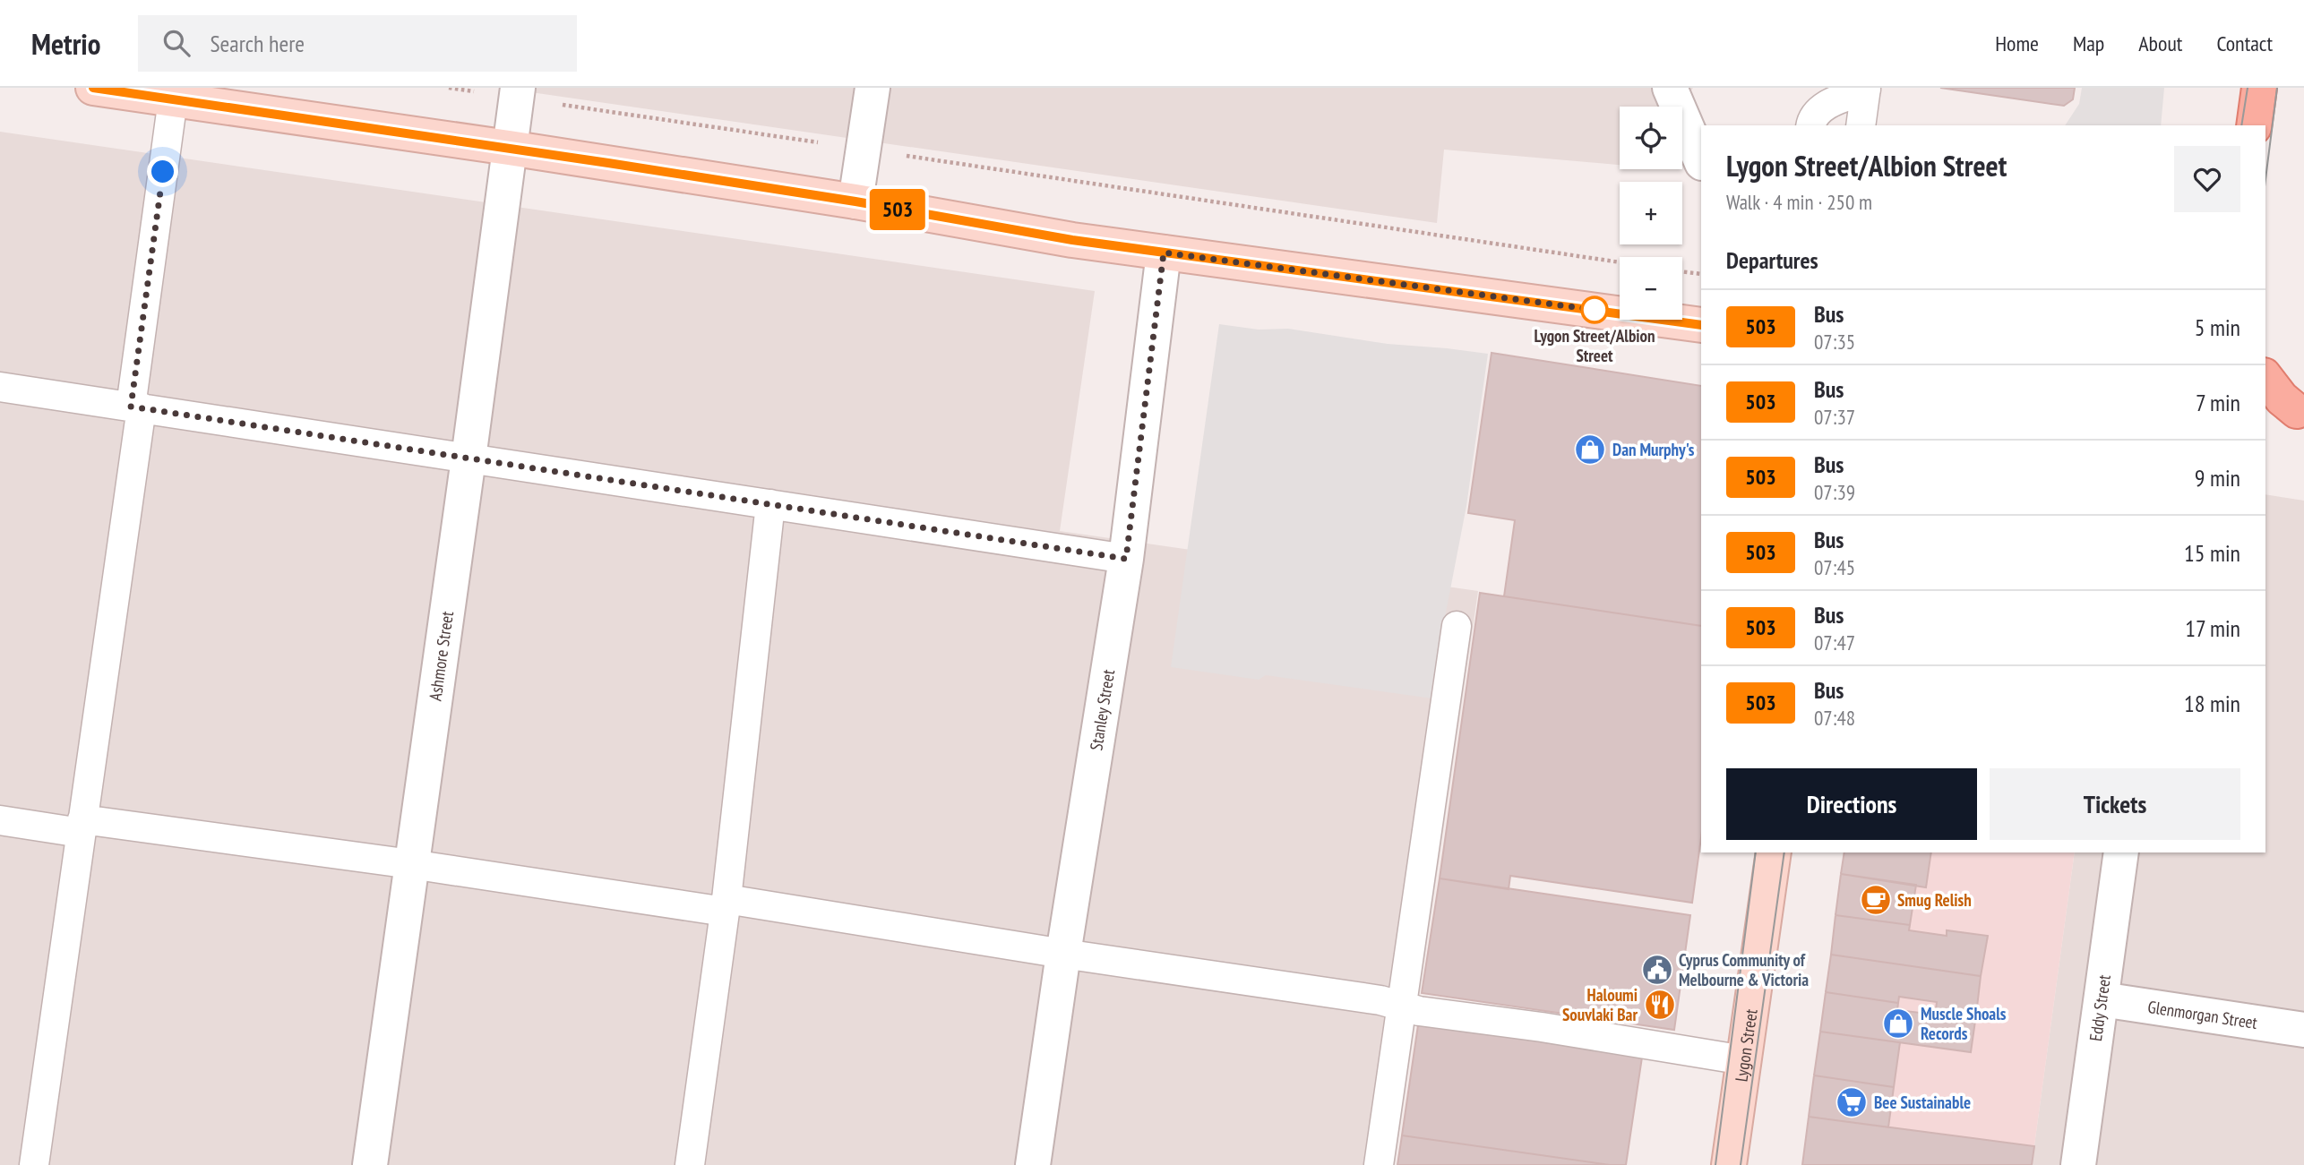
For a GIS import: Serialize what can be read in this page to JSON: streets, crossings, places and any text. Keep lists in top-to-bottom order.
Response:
{
  "streets": {
    "street": [
      "Ashmore Street",
      "Stanley Street",
      "Eddy Street",
      "Glenmorgan Street",
      "Lygon Street"
    ]
  },
  "crossings": [
    ["Eddy Street", "Glenmorgan Street"]
  ],
  "places": {
    "other": ["Lygon Street/Albion Street"],
    "shop": ["Dan Murphy's", "Muscle Shoals Records"],
    "cafe": ["Smug Relish"],
    "public building": ["Cyprus Community of Melbourne & Victoria"],
    "restaurant": ["Haloumi Souvlaki Bar"],
    "supermarket": ["Bee Sustainable"]
  },
  "lines": ["bus line 503"],
  "page": {
    "header": "Metrio",
    "search": "Search here",
    "nav": [
      "Home",
      "Map",
      "About",
      "Contact"
    ],
    "on_map": "503",
    "map_buttons": ["+", "−"],
    "heading": [
      ["Lygon Street/Albion Street", "Walk · 4 min · 250 m"],
      "Departures"
    ],
    "list": [
      {
        "mark": "503",
        "name": "Bus",
        "note": "07:35",
        "value": "5 min"
      },
      {
        "mark": "503",
        "name": "Bus",
        "note": "07:37",
        "value": "7 min"
      },
      {
        "mark": "503",
        "name": "Bus",
        "note": "07:39",
        "value": "9 min"
      },
      {
        "mark": "503",
        "name": "Bus",
        "note": "07:45",
        "value": "15 min"
      },
      {
        "mark": "503",
        "name": "Bus",
        "note": "07:47",
        "value": "17 min"
      },
      {
        "mark": "503",
        "name": "Bus",
        "note": "07:48",
        "value": "18 min"
      }
    ],
    "buttons": ["Directions", "Tickets"]
  }
}
